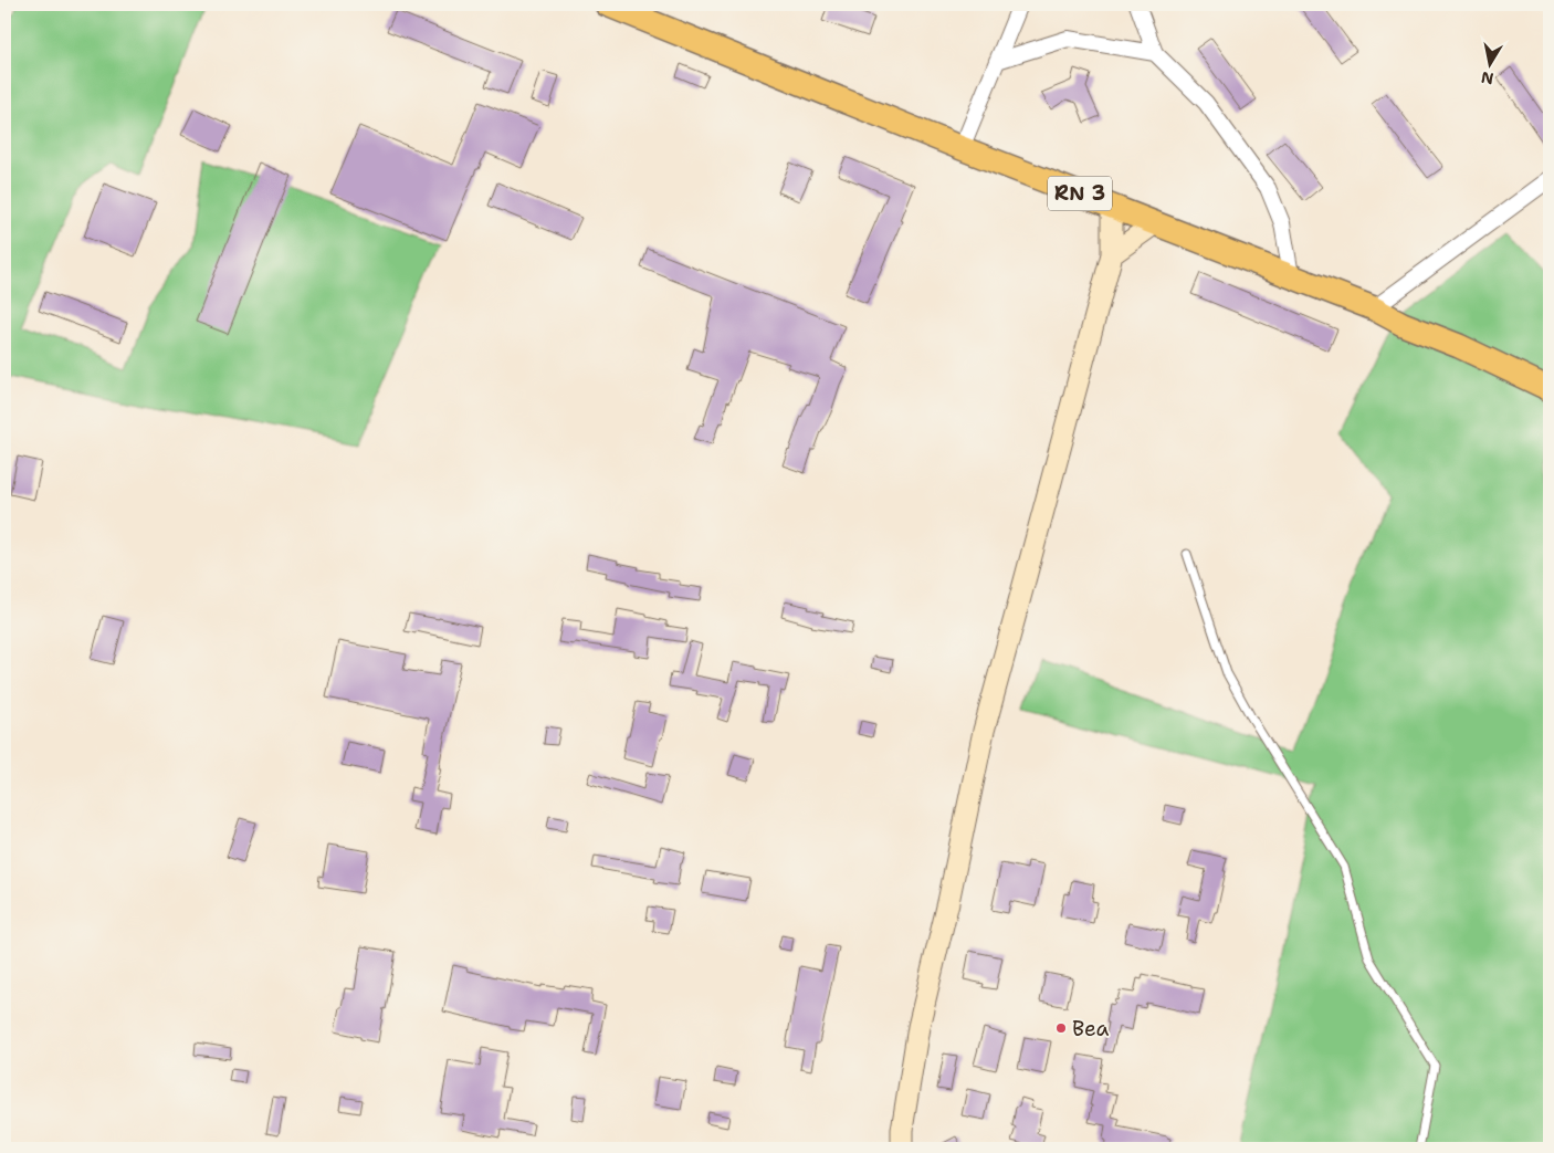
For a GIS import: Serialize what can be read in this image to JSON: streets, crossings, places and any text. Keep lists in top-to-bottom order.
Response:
{
  "streets": {
    "main road": ["RN 3"]
  },
  "places": ["Bea"],
  "north": "bottom"
}
